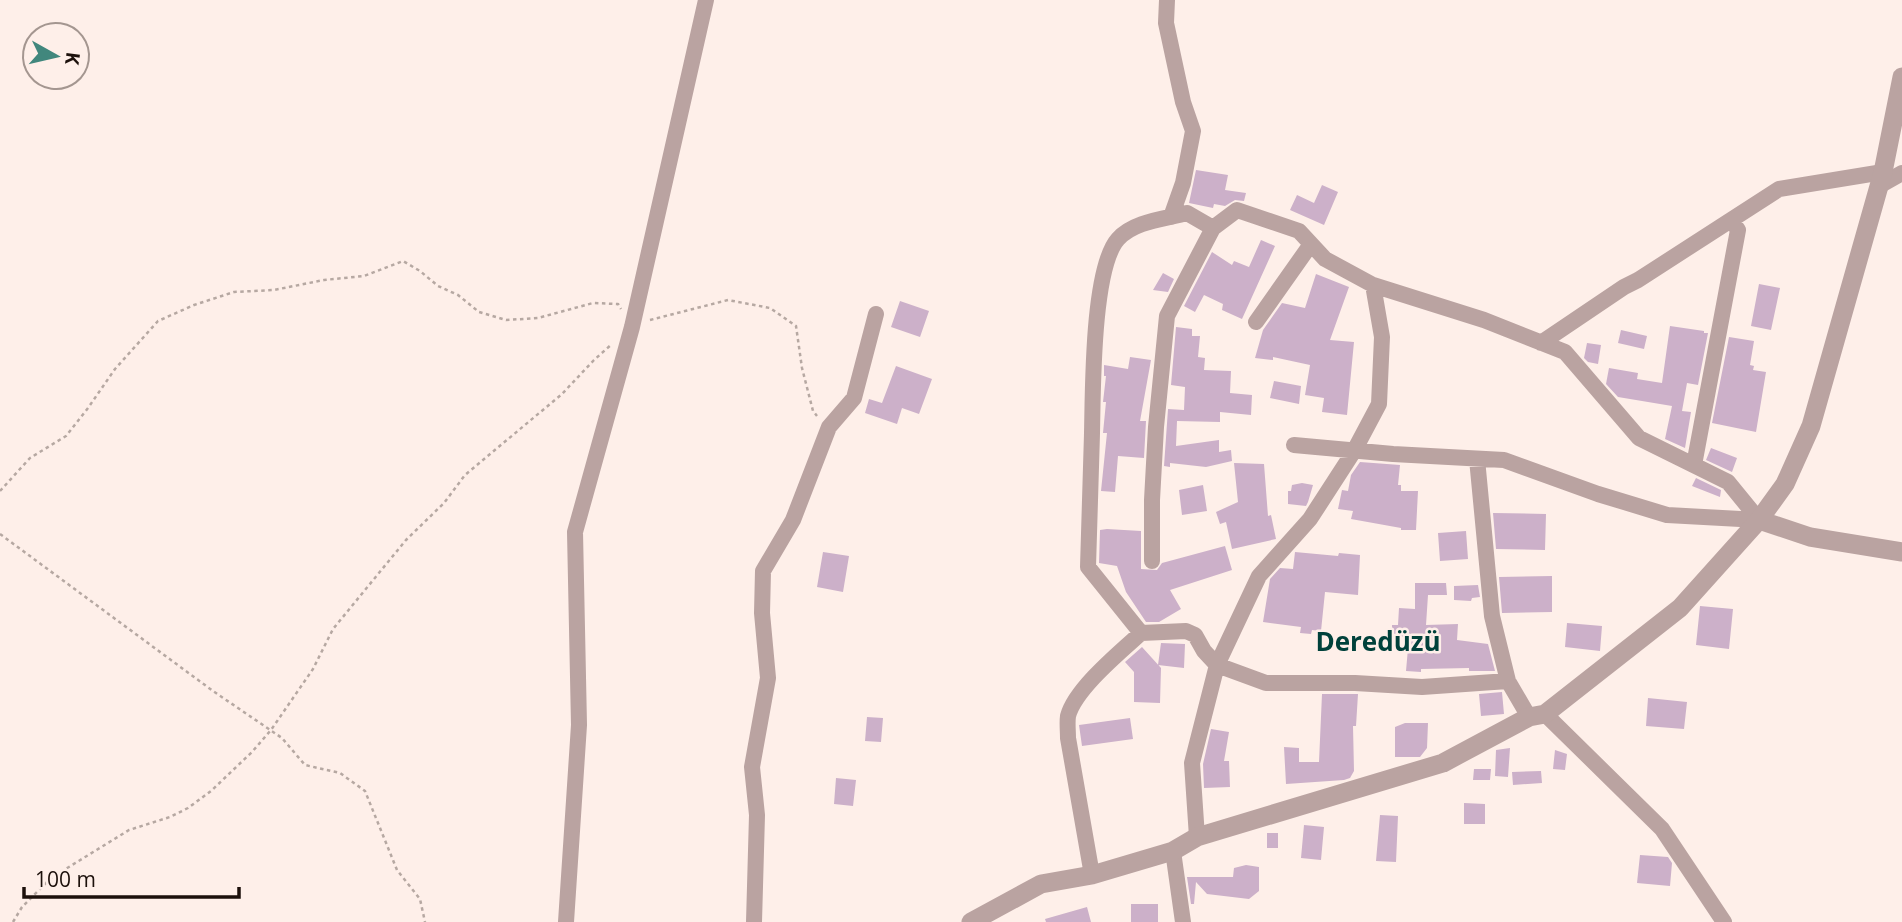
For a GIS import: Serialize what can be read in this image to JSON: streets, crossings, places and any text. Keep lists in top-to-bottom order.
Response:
{
  "districts": ["Deredüzü"],
  "scale_bar": "100 m",
  "north": "right"
}
